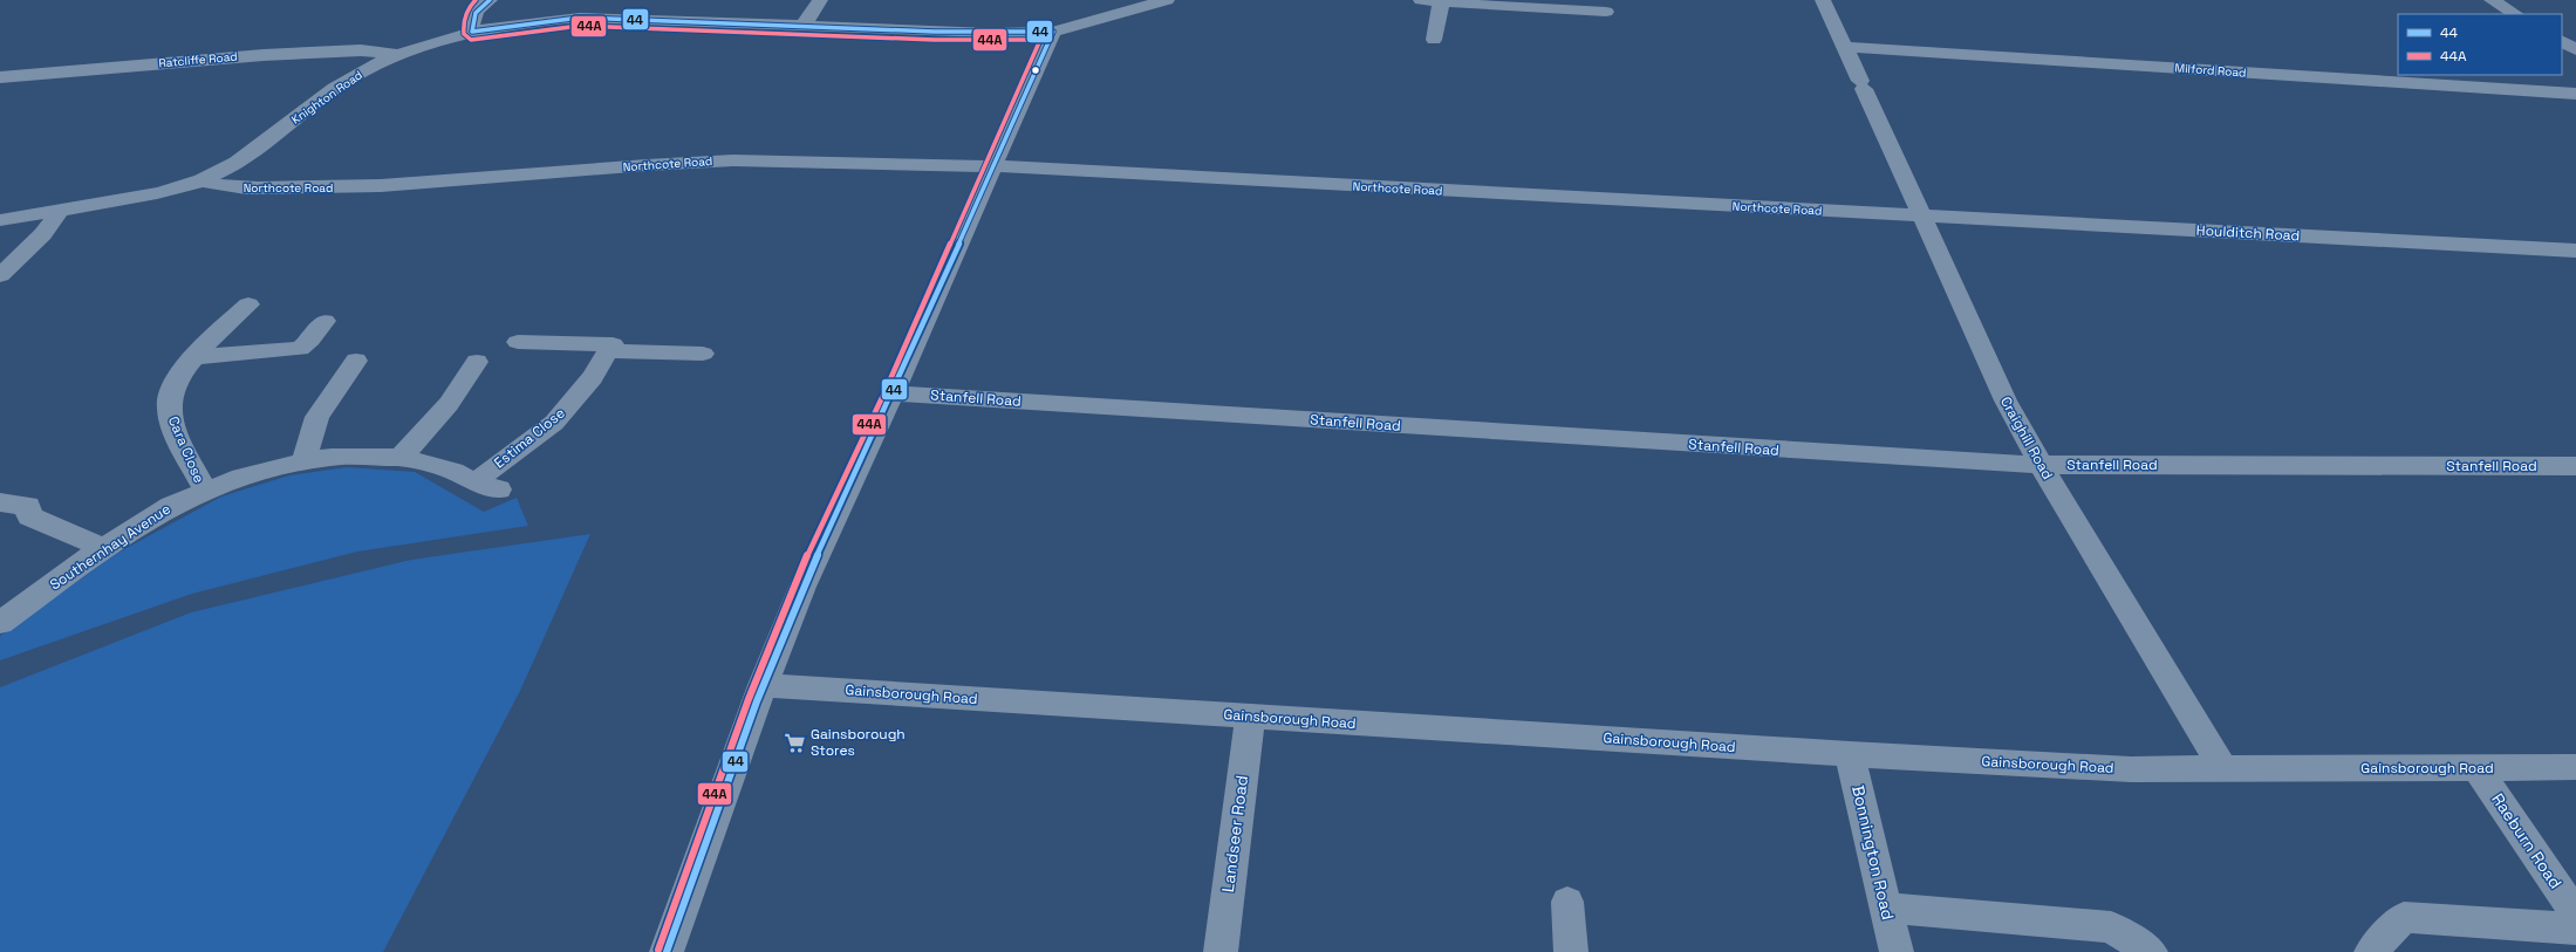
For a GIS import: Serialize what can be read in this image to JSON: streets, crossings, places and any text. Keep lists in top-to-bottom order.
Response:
{
  "streets": {
    "street": [
      "Ratcliffe Road",
      "Milford Road",
      "Knighton Road",
      "Northcote Road",
      "Houlditch Road",
      "Stanfell Road",
      "Estima Close",
      "Craighill Road",
      "Cara Close",
      "Southernhay Avenue",
      "Gainsborough Road",
      "Landseer Road",
      "Raeburn Road",
      "Bonnington Road"
    ]
  },
  "crossings": [
    ["Ratcliffe Road", "Knighton Road"],
    ["Milford Road", "Craighill Road"],
    ["Knighton Road", "Northcote Road"],
    ["Northcote Road", "Houlditch Road"],
    ["Northcote Road", "Craighill Road"],
    ["Houlditch Road", "Craighill Road"],
    ["Stanfell Road", "Craighill Road"],
    ["Estima Close", "Southernhay Avenue"],
    ["Craighill Road", "Gainsborough Road"],
    ["Cara Close", "Southernhay Avenue"],
    ["Gainsborough Road", "Landseer Road"],
    ["Gainsborough Road", "Raeburn Road"],
    ["Gainsborough Road", "Bonnington Road"]
  ],
  "places": {
    "supermarket": ["Gainsborough Stores"]
  },
  "lines": ["transit line 44", "transit line 44A"],
  "legend": ["44", "44A"]
}
